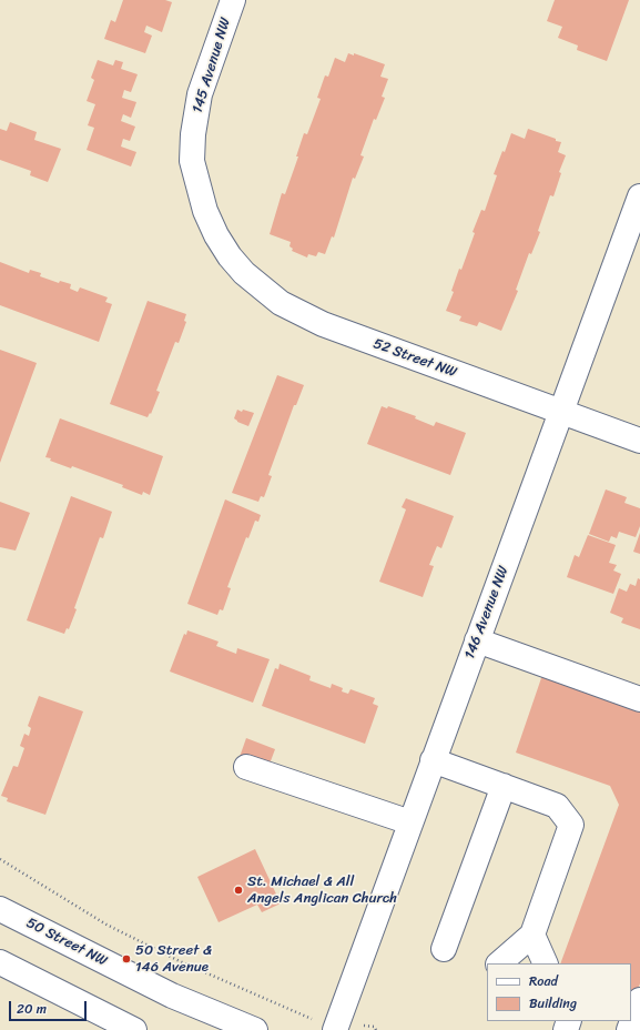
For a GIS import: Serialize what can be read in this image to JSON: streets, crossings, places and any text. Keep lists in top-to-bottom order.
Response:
{
  "streets": {
    "street": [
      "145 Avenue NW",
      "52 Street NW",
      "146 Avenue NW",
      "50 Street NW"
    ]
  },
  "crossings": [
    ["145 Avenue NW", "52 Street NW"],
    ["52 Street NW", "146 Avenue NW"]
  ],
  "places": ["St. Michael & All Angels Anglican Church", "50 Street & 146 Avenue"],
  "legend": ["Road", "Building"],
  "scale_bar": "20 m"
}
